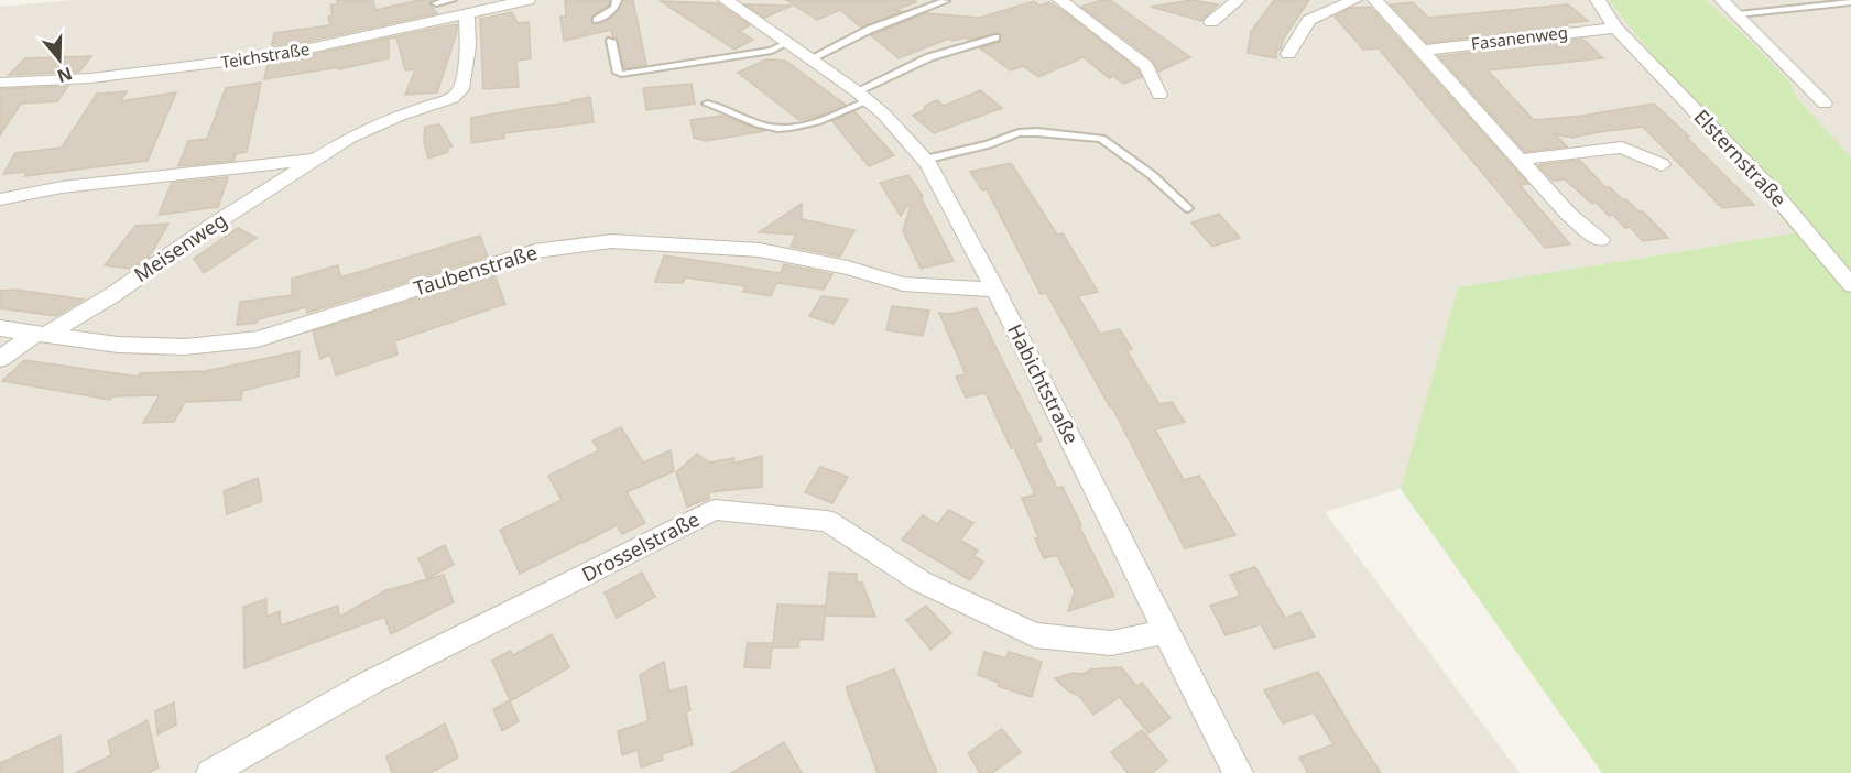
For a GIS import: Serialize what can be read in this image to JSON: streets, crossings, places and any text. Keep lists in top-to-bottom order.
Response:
{
  "streets": {
    "street": [
      "Fasanenweg",
      "Teichstraße",
      "Elsternstraße",
      "Meisenweg",
      "Taubenstraße",
      "Habichtstraße",
      "Drosselstraße"
    ]
  },
  "crossings": [
    ["Fasanenweg", "Elsternstraße"],
    ["Teichstraße", "Meisenweg"],
    ["Meisenweg", "Taubenstraße"],
    ["Taubenstraße", "Habichtstraße"],
    ["Habichtstraße", "Drosselstraße"]
  ],
  "north": "bottom"
}
